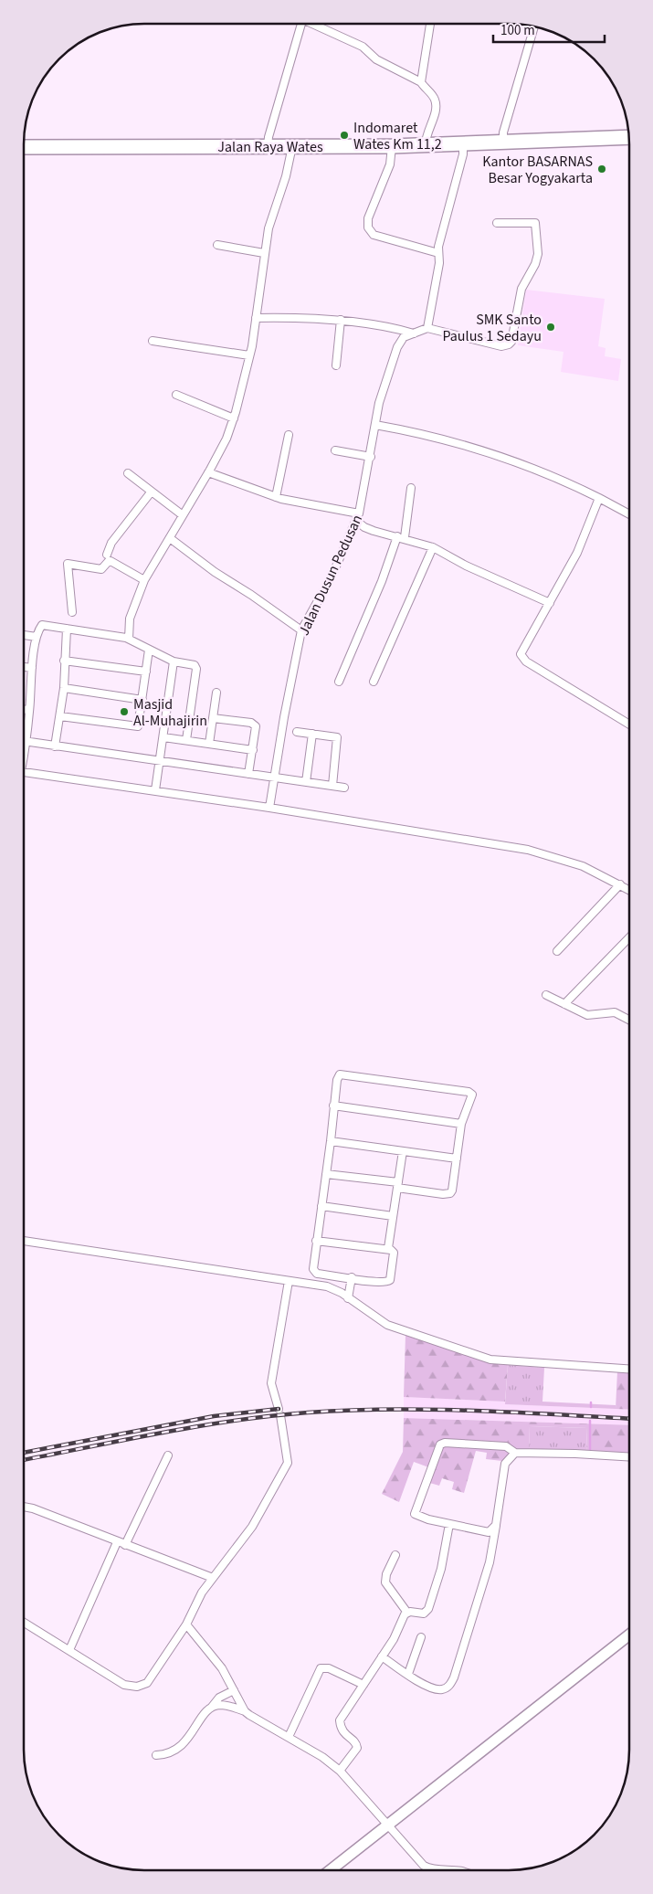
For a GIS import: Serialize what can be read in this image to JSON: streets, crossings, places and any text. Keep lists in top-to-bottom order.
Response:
{
  "streets": {
    "highway": ["Jalan Raya Wates"],
    "street": ["Jalan Dusun Pedusan"]
  },
  "places": [
    "Indomaret Wates Km 11,2",
    "Kantor BASARNAS Besar Yogyakarta",
    "SMK Santo Paulus 1 Sedayu",
    "Masjid Al-Muhajirin"
  ],
  "scale_bar": "100 m"
}
